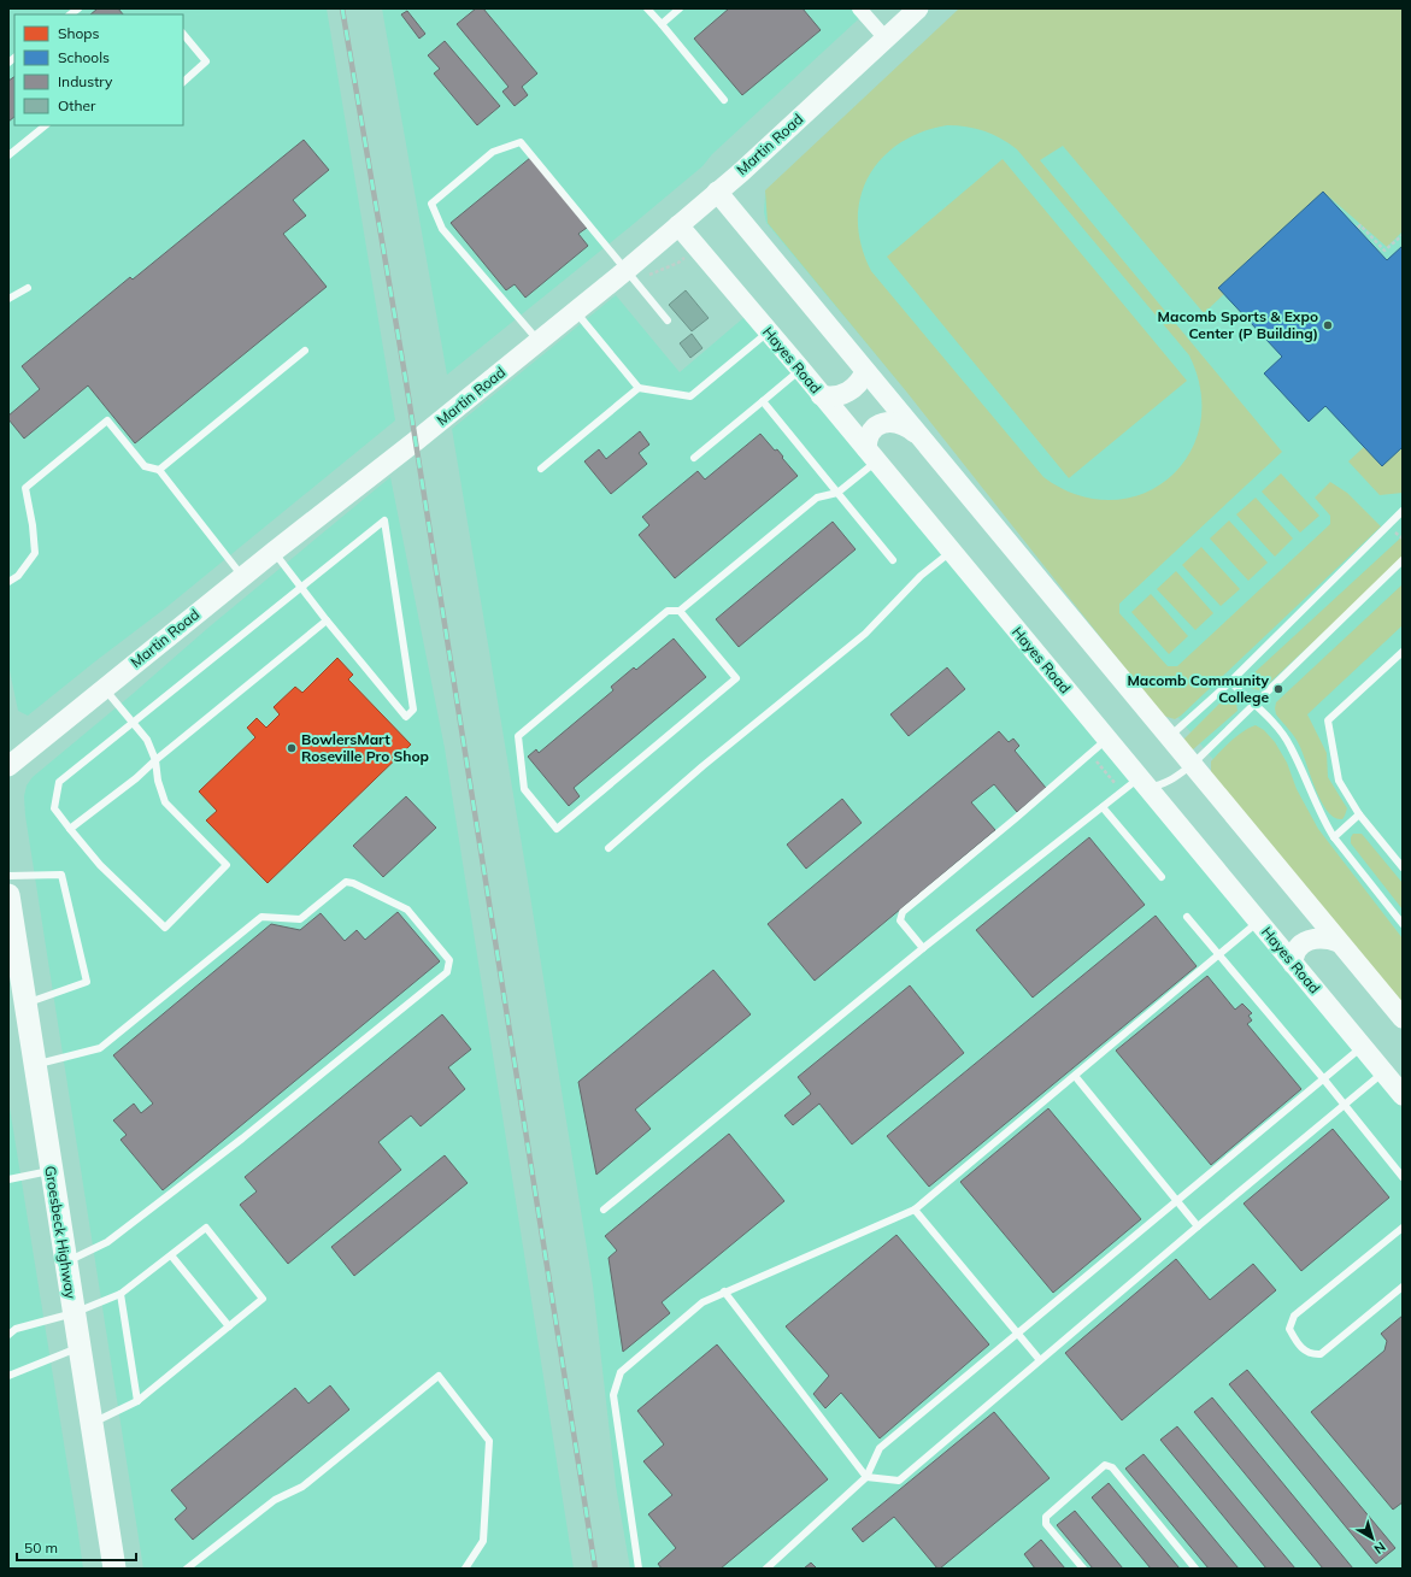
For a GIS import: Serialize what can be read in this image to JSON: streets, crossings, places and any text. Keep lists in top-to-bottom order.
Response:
{
  "streets": {
    "main road": ["Groesbeck Highway"],
    "street": ["Martin Road", "Hayes Road"]
  },
  "crossings": [
    ["Martin Road", "Hayes Road"]
  ],
  "places": ["Macomb Sports & Expo Center (P Building)", "Macomb Community College", "BowlersMart Roseville Pro Shop"],
  "legend": [
    "Shops",
    "Schools",
    "Industry",
    "Other"
  ],
  "scale_bar": "50 m",
  "north": "bottom right"
}
